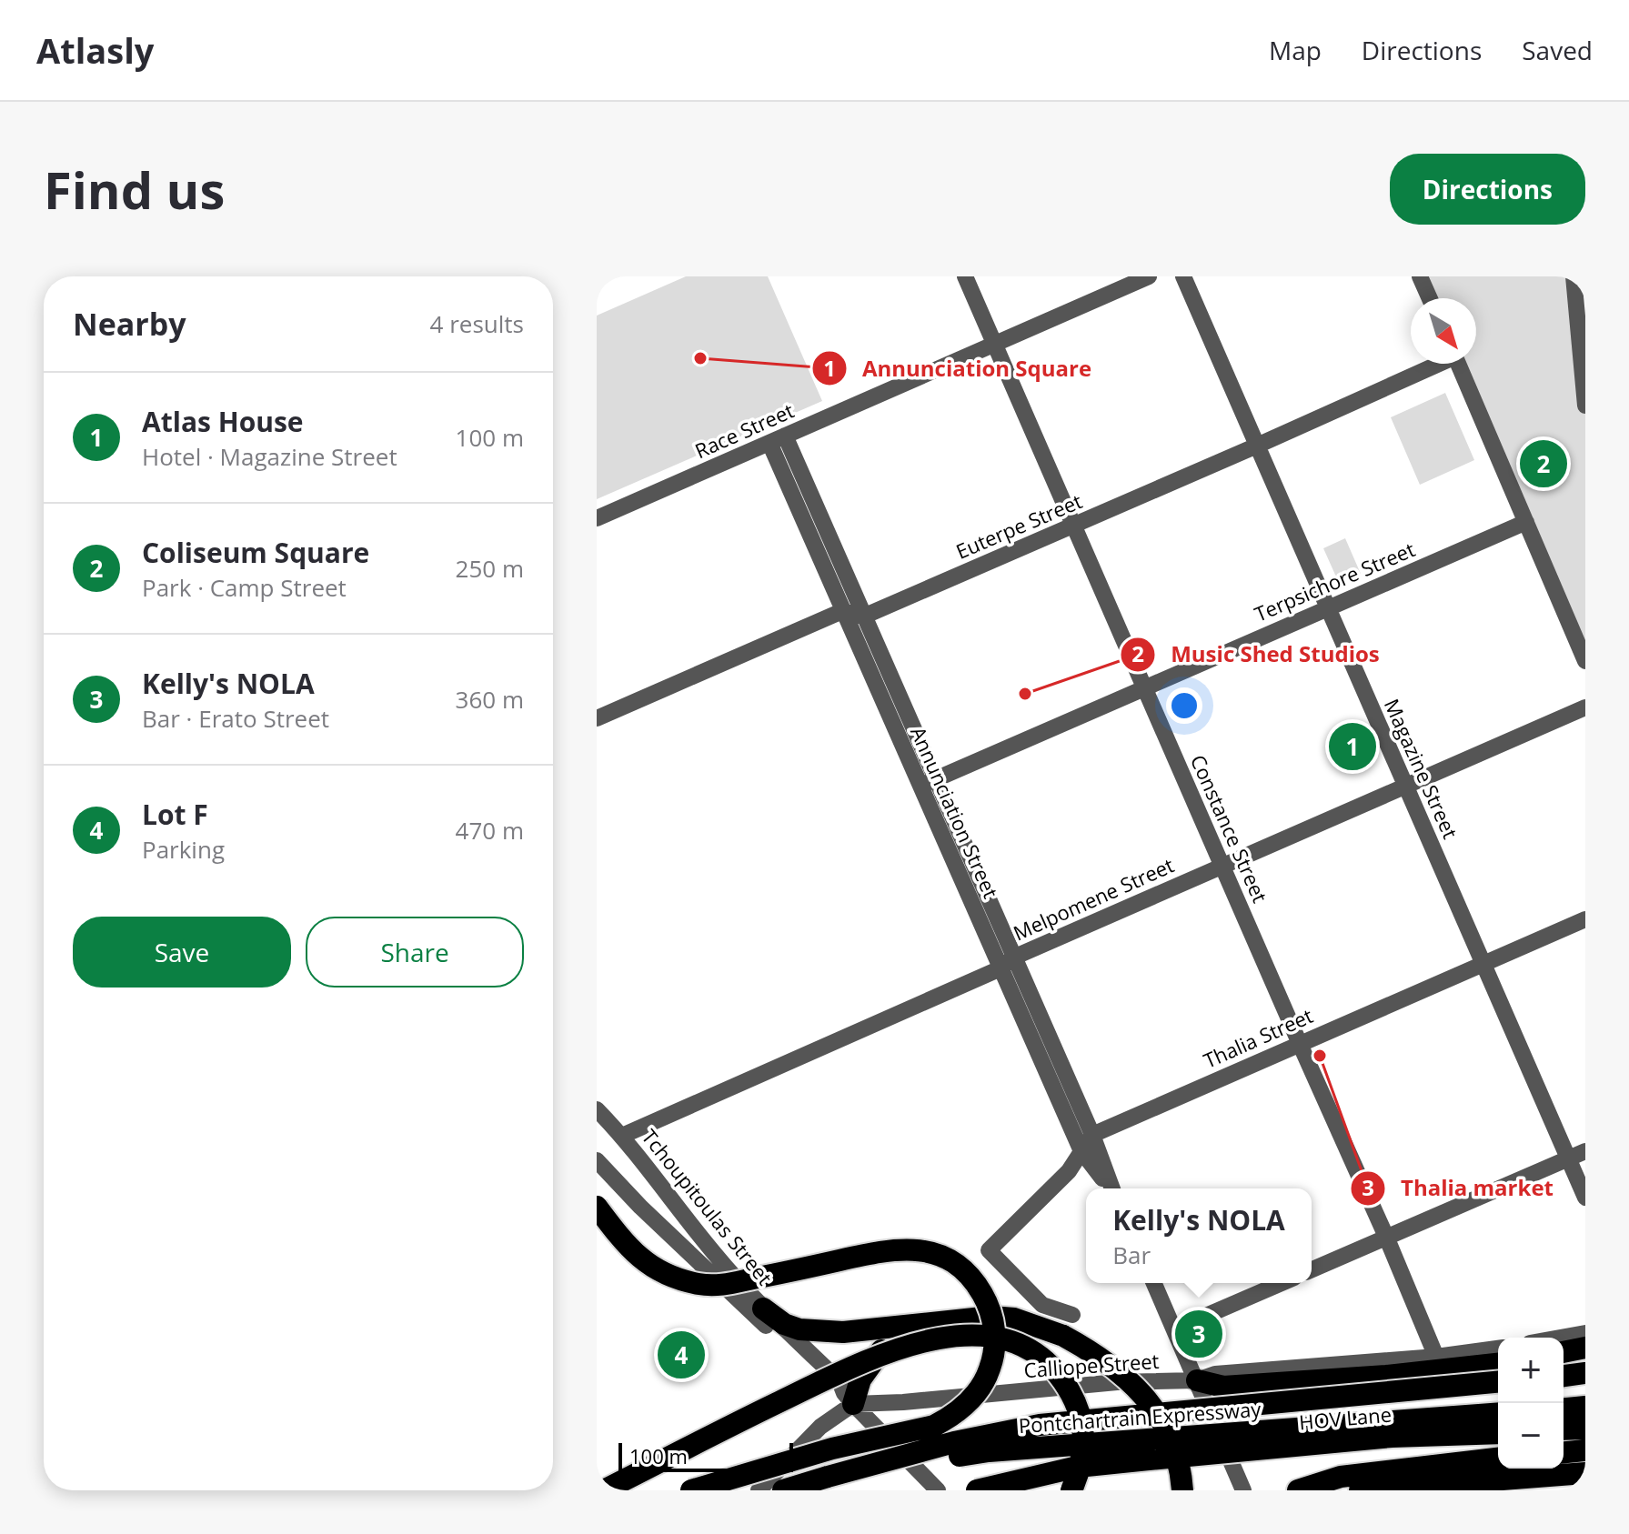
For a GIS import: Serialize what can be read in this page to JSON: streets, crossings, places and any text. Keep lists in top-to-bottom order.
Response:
{
  "streets": {
    "highway": ["Pontchartrain Expressway", "HOV Lane"],
    "street": [
      "Race Street",
      "Euterpe Street",
      "Terpsichore Street",
      "Magazine Street",
      "Annunciation Street",
      "Constance Street",
      "Melpomene Street",
      "Thalia Street",
      "Tchoupitoulas Street",
      "Calliope Street"
    ]
  },
  "crossings": [
    ["Race Street", "Annunciation Street"],
    ["Race Street", "Constance Street"],
    ["Euterpe Street", "Magazine Street"],
    ["Euterpe Street", "Annunciation Street"],
    ["Euterpe Street", "Constance Street"],
    ["Terpsichore Street", "Magazine Street"],
    ["Terpsichore Street", "Annunciation Street"],
    ["Terpsichore Street", "Constance Street"],
    ["Magazine Street", "Melpomene Street"],
    ["Magazine Street", "Thalia Street"],
    ["Annunciation Street", "Melpomene Street"],
    ["Annunciation Street", "Thalia Street"],
    ["Constance Street", "Melpomene Street"],
    ["Constance Street", "Thalia Street"],
    ["Constance Street", "Calliope Street"],
    ["Melpomene Street", "Tchoupitoulas Street"],
    ["Tchoupitoulas Street", "Calliope Street"]
  ],
  "places": ["Annunciation Square", "Music Shed Studios", "Thalia market"],
  "scale_bar": "100 m",
  "north": "bottom right",
  "page": {
    "header": "Atlasly",
    "nav": ["Map", "Directions", "Saved"],
    "buttons": [
      "Directions",
      ["Save", "Share"]
    ],
    "title": "Find us",
    "heading": ["Nearby", "4 results"],
    "list": [
      {
        "mark": "1",
        "name": "Atlas House",
        "note": "Hotel · Magazine Street",
        "value": "100 m"
      },
      {
        "mark": "2",
        "name": "Coliseum Square",
        "note": "Park · Camp Street",
        "value": "250 m"
      },
      {
        "mark": "3",
        "name": "Kelly's NOLA",
        "note": "Bar · Erato Street",
        "value": "360 m"
      },
      {
        "mark": "4",
        "name": "Lot F",
        "note": "Parking",
        "value": "470 m"
      }
    ],
    "pins": [
      "2",
      "1",
      "3",
      "4"
    ],
    "popup": ["Kelly's NOLA", "Bar"],
    "map_buttons": ["+", "−"],
    "scale": "100 m"
  }
}
